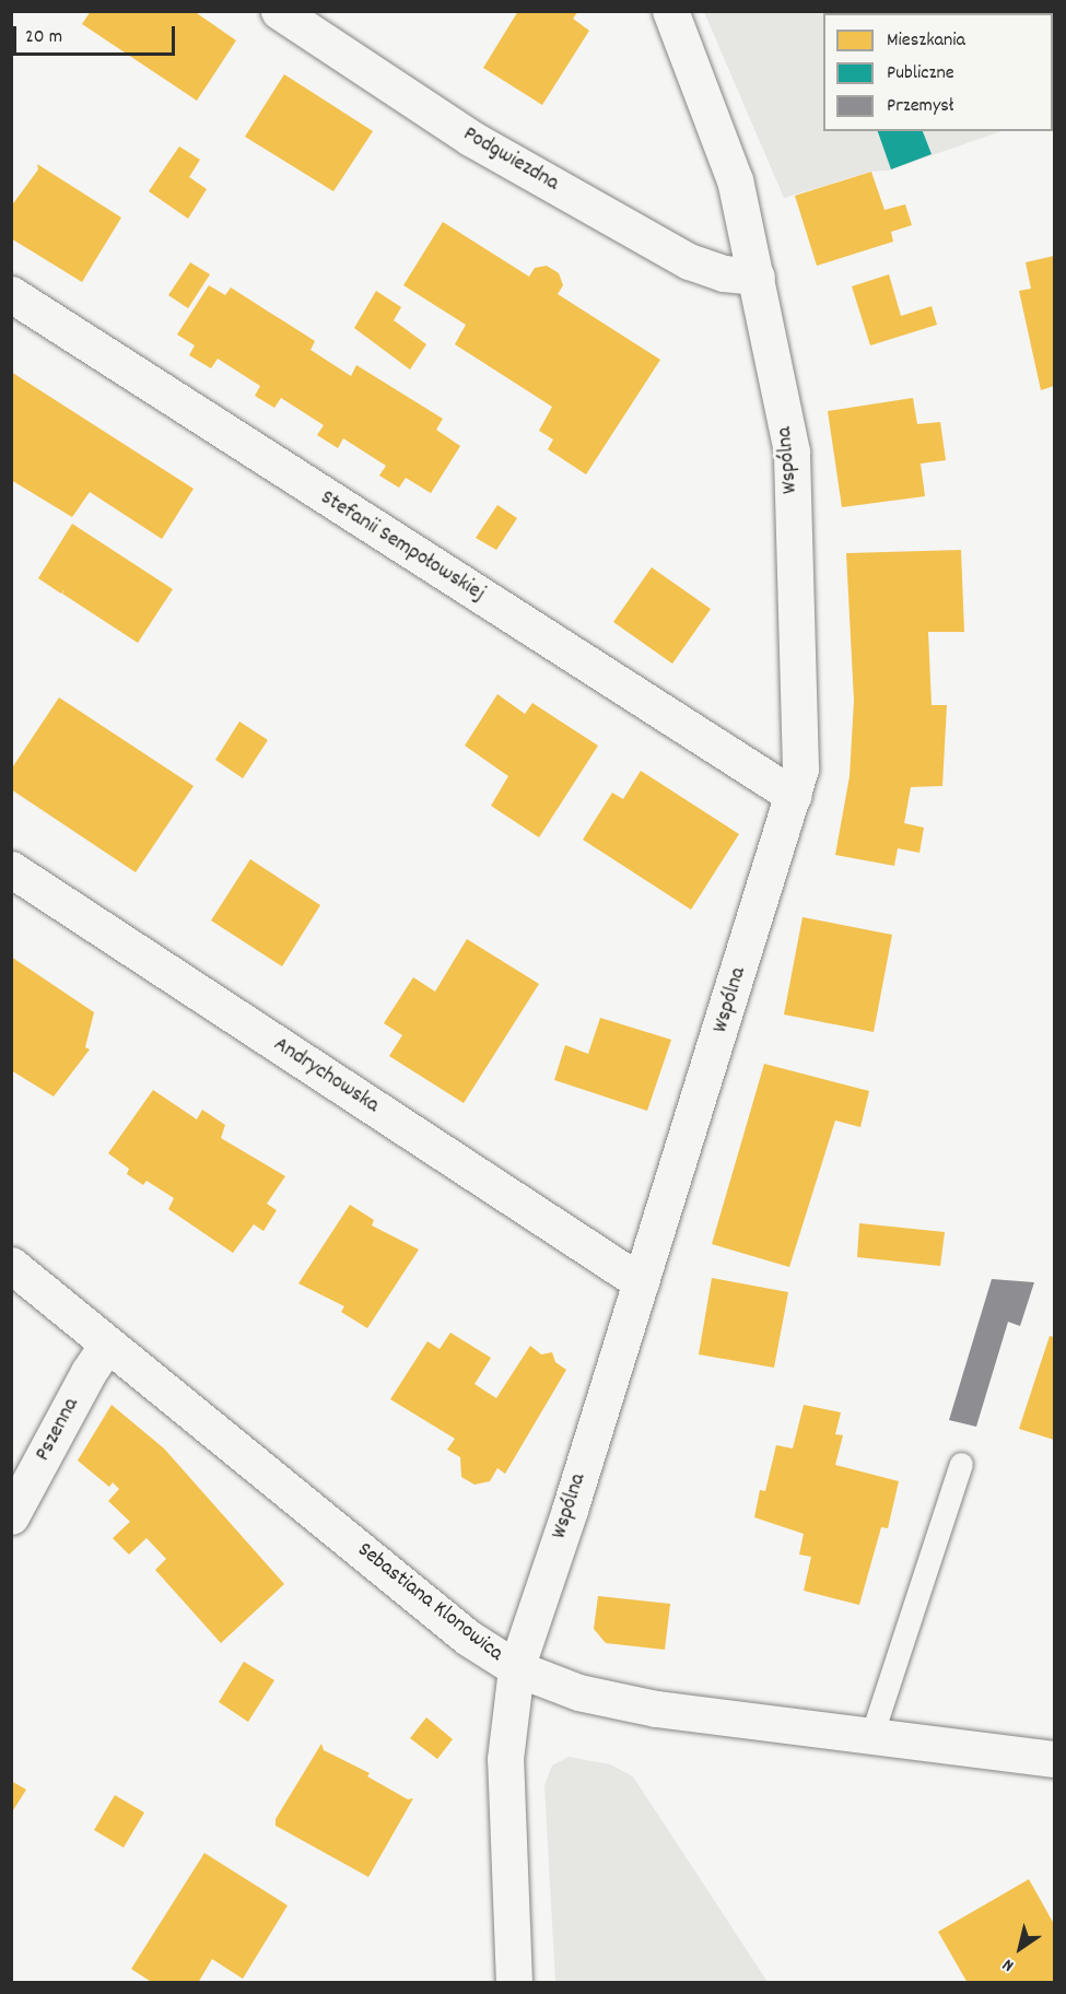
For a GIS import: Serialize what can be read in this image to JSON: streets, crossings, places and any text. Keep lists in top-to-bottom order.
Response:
{
  "streets": {
    "street": [
      "Podgwiezdna",
      "Wspólna",
      "Stefanii Sempołowskiej",
      "Andrychowska",
      "Pszenna",
      "Sebastiana Klonowica"
    ]
  },
  "crossings": [
    ["Podgwiezdna", "Wspólna"],
    ["Wspólna", "Stefanii Sempołowskiej"],
    ["Wspólna", "Andrychowska"],
    ["Wspólna", "Sebastiana Klonowica"],
    ["Pszenna", "Sebastiana Klonowica"]
  ],
  "legend": ["Mieszkania", "Publiczne", "Przemysł"],
  "scale_bar": "20 m",
  "north": "bottom left"
}
